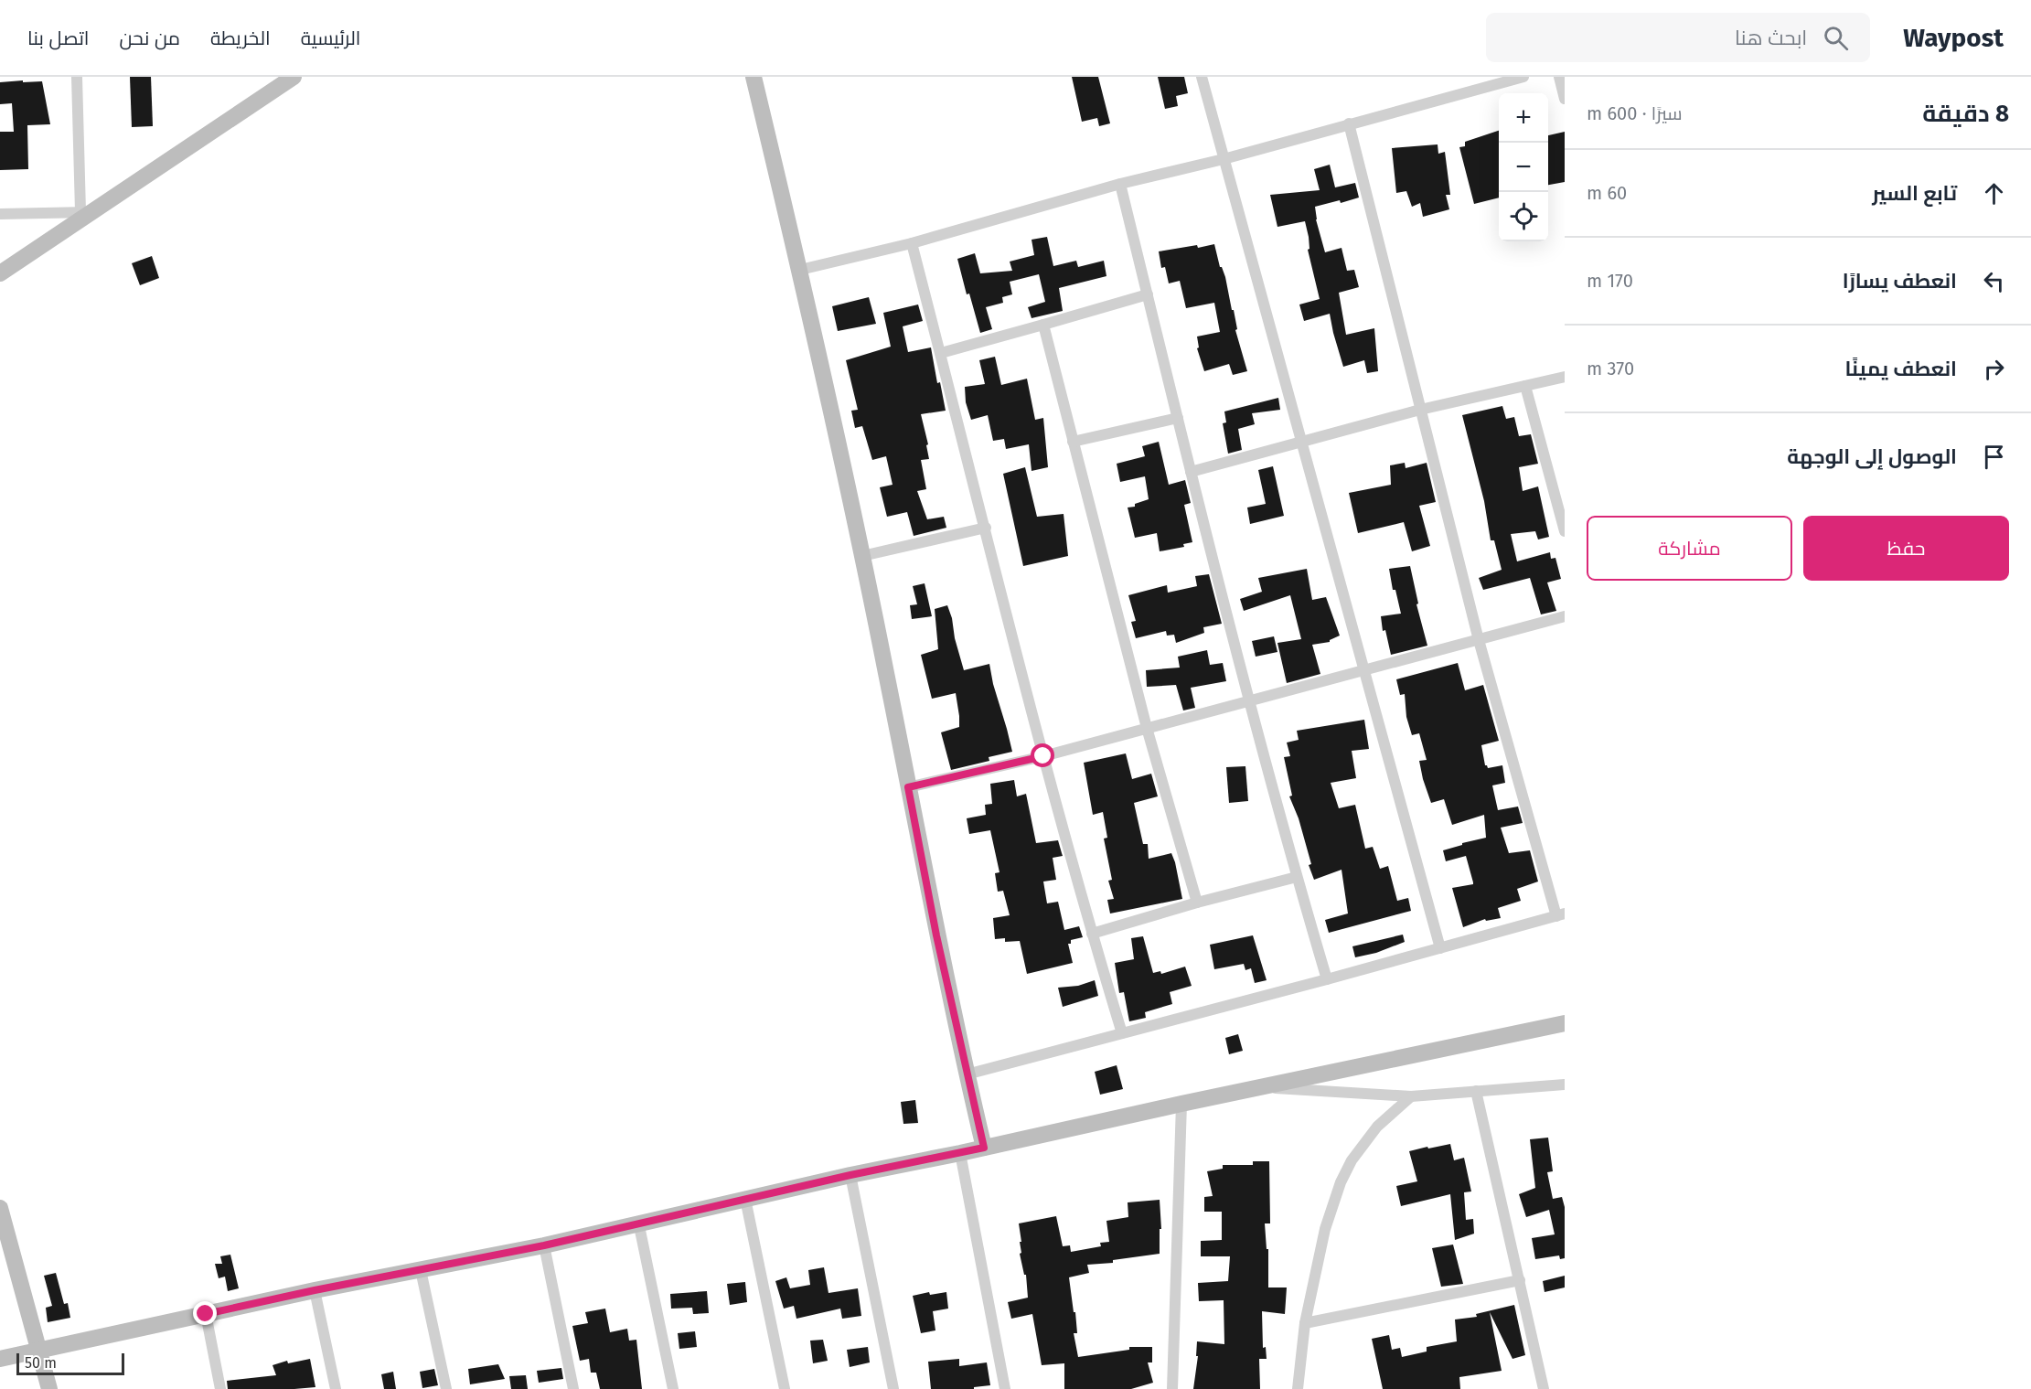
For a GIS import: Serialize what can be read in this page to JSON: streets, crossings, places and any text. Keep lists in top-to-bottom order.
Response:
{
  "scale_bar": "50 m",
  "page": {
    "header": "Waypost",
    "search": "ابحث هنا",
    "nav": [
      "الرئيسية",
      "الخريطة",
      "من نحن",
      "اتصل بنا"
    ],
    "heading": ["8 دقيقة", "سيرًا · 600 m"],
    "map_buttons": ["+", "−"],
    "list": [
      ["تابع السير", "60 m"],
      ["انعطف يسارًا", "170 m"],
      ["انعطف يمينًا", "370 m"],
      "الوصول إلى الوجهة"
    ],
    "buttons": ["حفظ", "مشاركة"],
    "scale": "50 m"
  }
}
